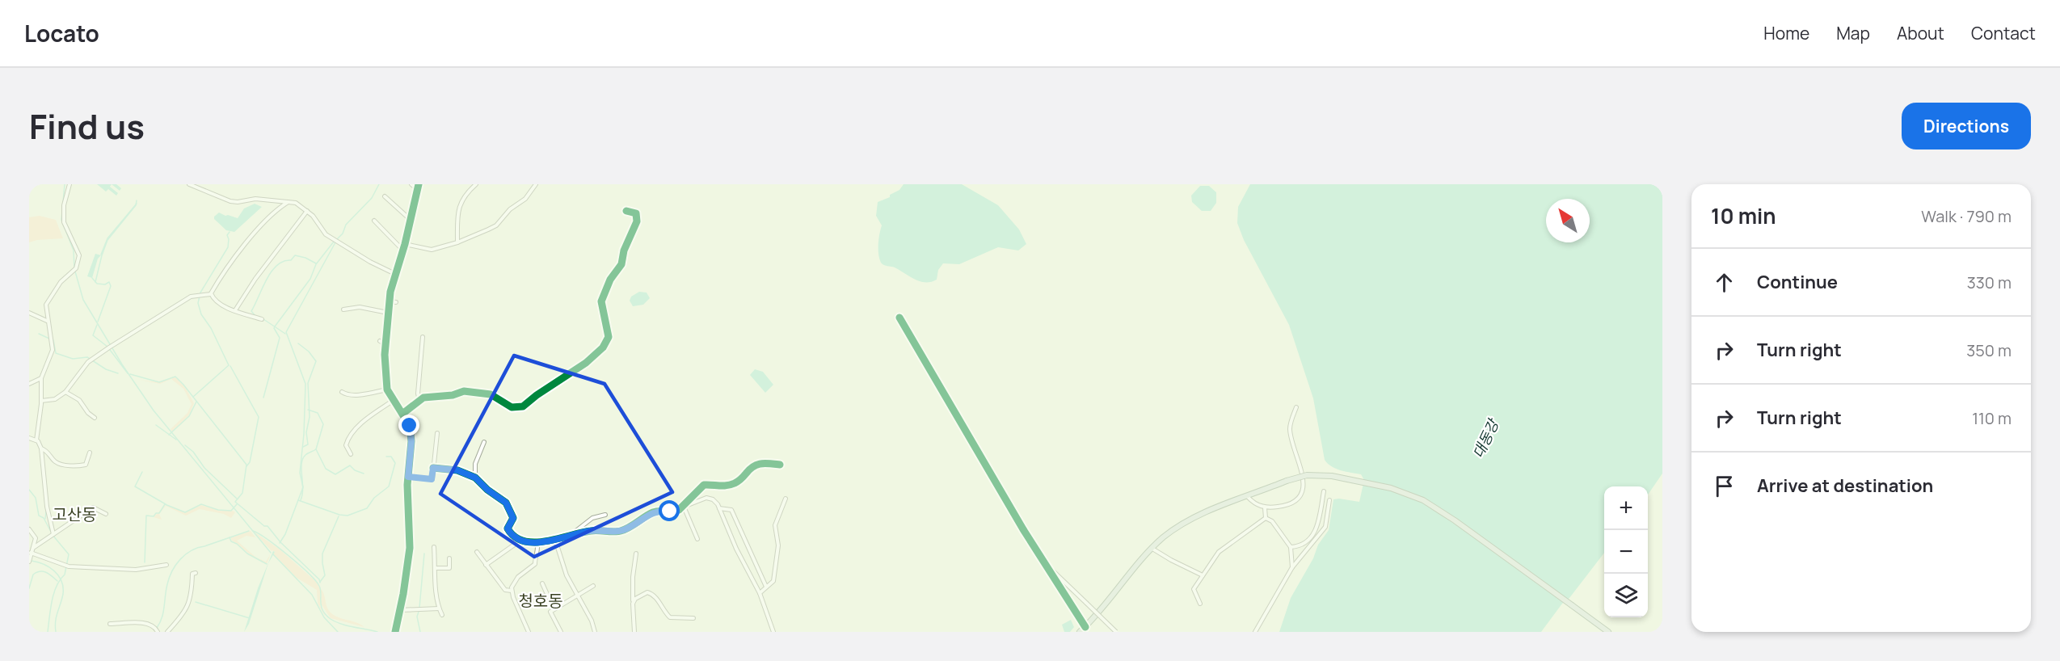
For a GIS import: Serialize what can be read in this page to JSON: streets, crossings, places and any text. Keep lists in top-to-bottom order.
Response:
{
  "districts": ["고산동", "청호동"],
  "water": ["대동강"],
  "north": "top left",
  "page": {
    "header": "Locato",
    "nav": [
      "Home",
      "Map",
      "About",
      "Contact"
    ],
    "title": "Find us",
    "buttons": "Directions",
    "heading": ["10 min", "Walk · 790 m"],
    "list": [
      ["Continue", "330 m"],
      ["Turn right", "350 m"],
      ["Turn right", "110 m"],
      "Arrive at destination"
    ],
    "map_buttons": ["+", "−"]
  }
}
